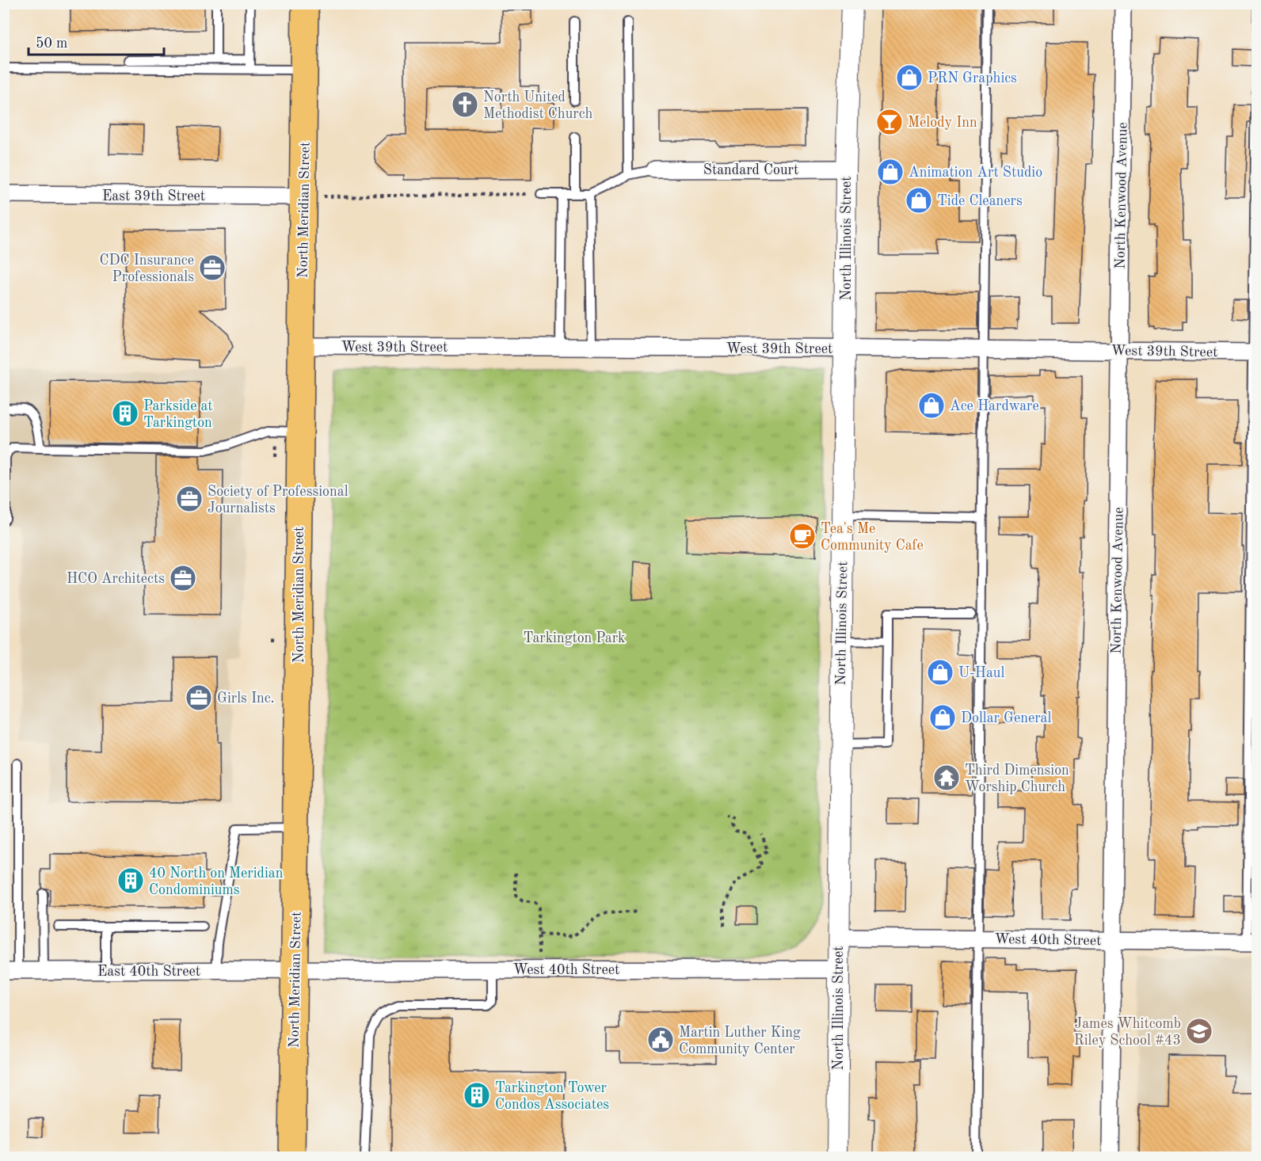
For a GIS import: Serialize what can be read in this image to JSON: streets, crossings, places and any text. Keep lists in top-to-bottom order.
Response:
{
  "streets": {
    "main road": ["North Meridian Street"],
    "street": [
      "Standard Court",
      "East 39th Street",
      "North Kenwood Avenue",
      "North Illinois Street",
      "West 39th Street",
      "West 40th Street",
      "East 40th Street"
    ]
  },
  "crossings": [
    ["Standard Court", "North Illinois Street"],
    ["East 39th Street", "North Meridian Street"],
    ["North Kenwood Avenue", "West 39th Street"],
    ["North Kenwood Avenue", "West 40th Street"],
    ["North Meridian Street", "West 39th Street"],
    ["North Meridian Street", "West 40th Street"],
    ["North Meridian Street", "East 40th Street"],
    ["North Illinois Street", "West 39th Street"],
    ["North Illinois Street", "West 40th Street"],
    ["West 40th Street", "East 40th Street"]
  ],
  "parks": ["Tarkington Park"],
  "places": {
    "shop": [
      "PRN Graphics",
      "Animation Art Studio",
      "Tide Cleaners",
      "Ace Hardware",
      "U-Haul",
      "Dollar General"
    ],
    "church": ["North United Methodist Church"],
    "bar": ["Melody Inn"],
    "office": [
      "CDC Insurance Professionals",
      "Society of Professional Journalists",
      "HCO Architects",
      "Girls Inc."
    ],
    "building": ["Parkside at Tarkington", "40 North on Meridian Condominiums", "Tarkington Tower Condos Associates"],
    "cafe": ["Tea's Me Community Cafe"],
    "temple": ["Third Dimension Worship Church"],
    "school or university": ["James Whitcomb Riley School #43"],
    "public building": ["Martin Luther King Community Center"]
  },
  "scale_bar": "50 m"
}
